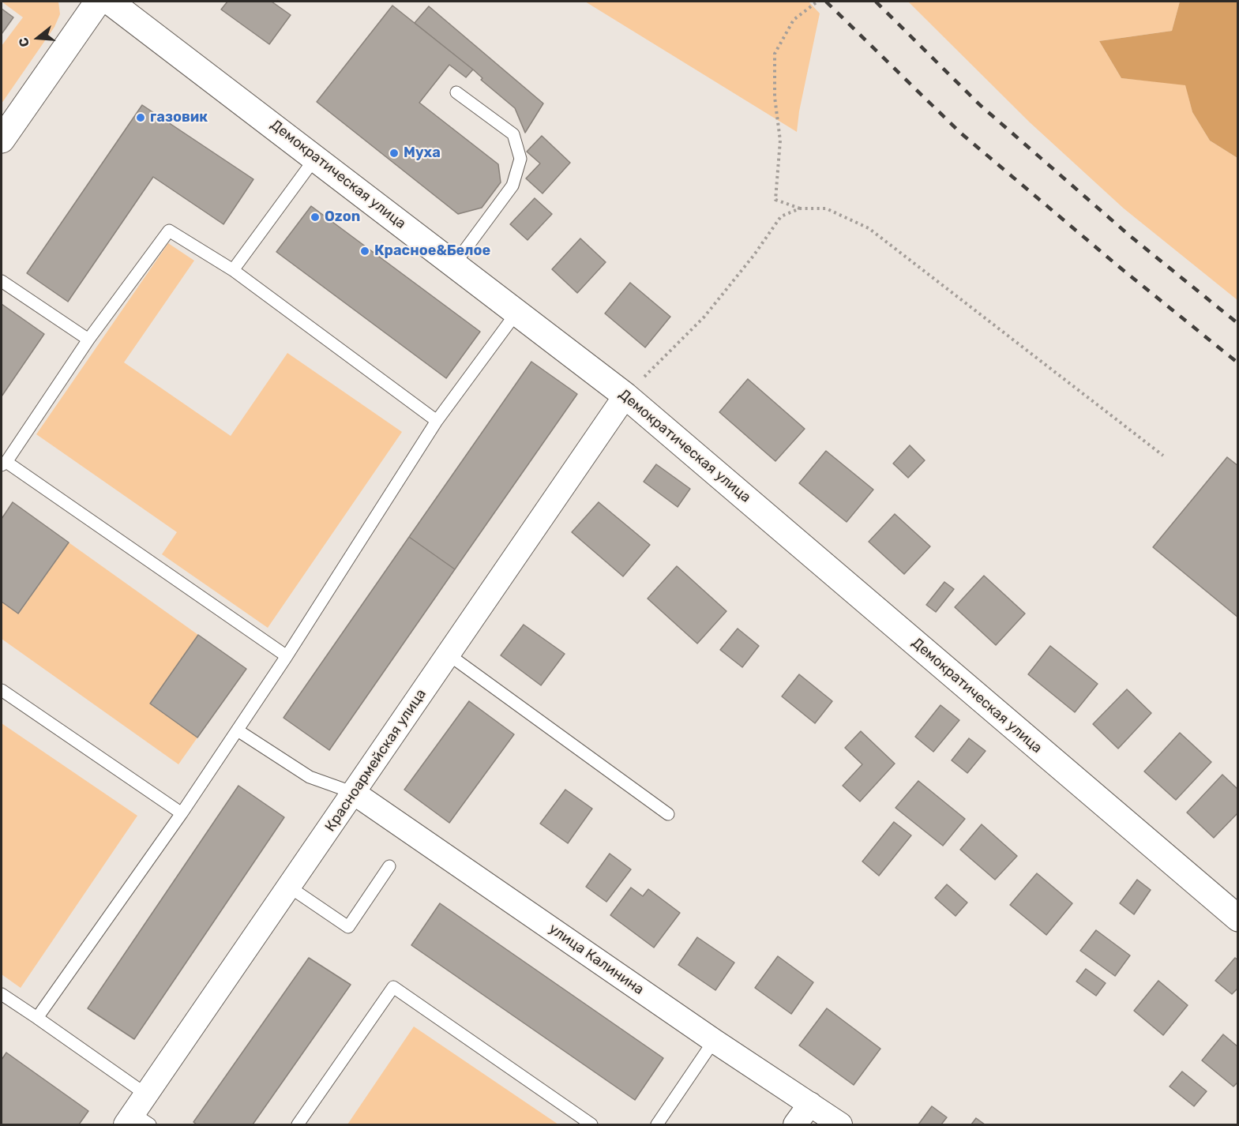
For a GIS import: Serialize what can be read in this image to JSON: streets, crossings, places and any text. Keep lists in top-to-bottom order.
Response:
{
  "streets": {
    "street": ["Демократическая улица", "Красноармейская улица", "улица Калинина"]
  },
  "crossings": [
    ["Демократическая улица", "Красноармейская улица"],
    ["Красноармейская улица", "улица Калинина"]
  ],
  "places": [
    "газовик",
    "Муха",
    "Ozon",
    "Красное&Белое"
  ],
  "north": "left"
}
